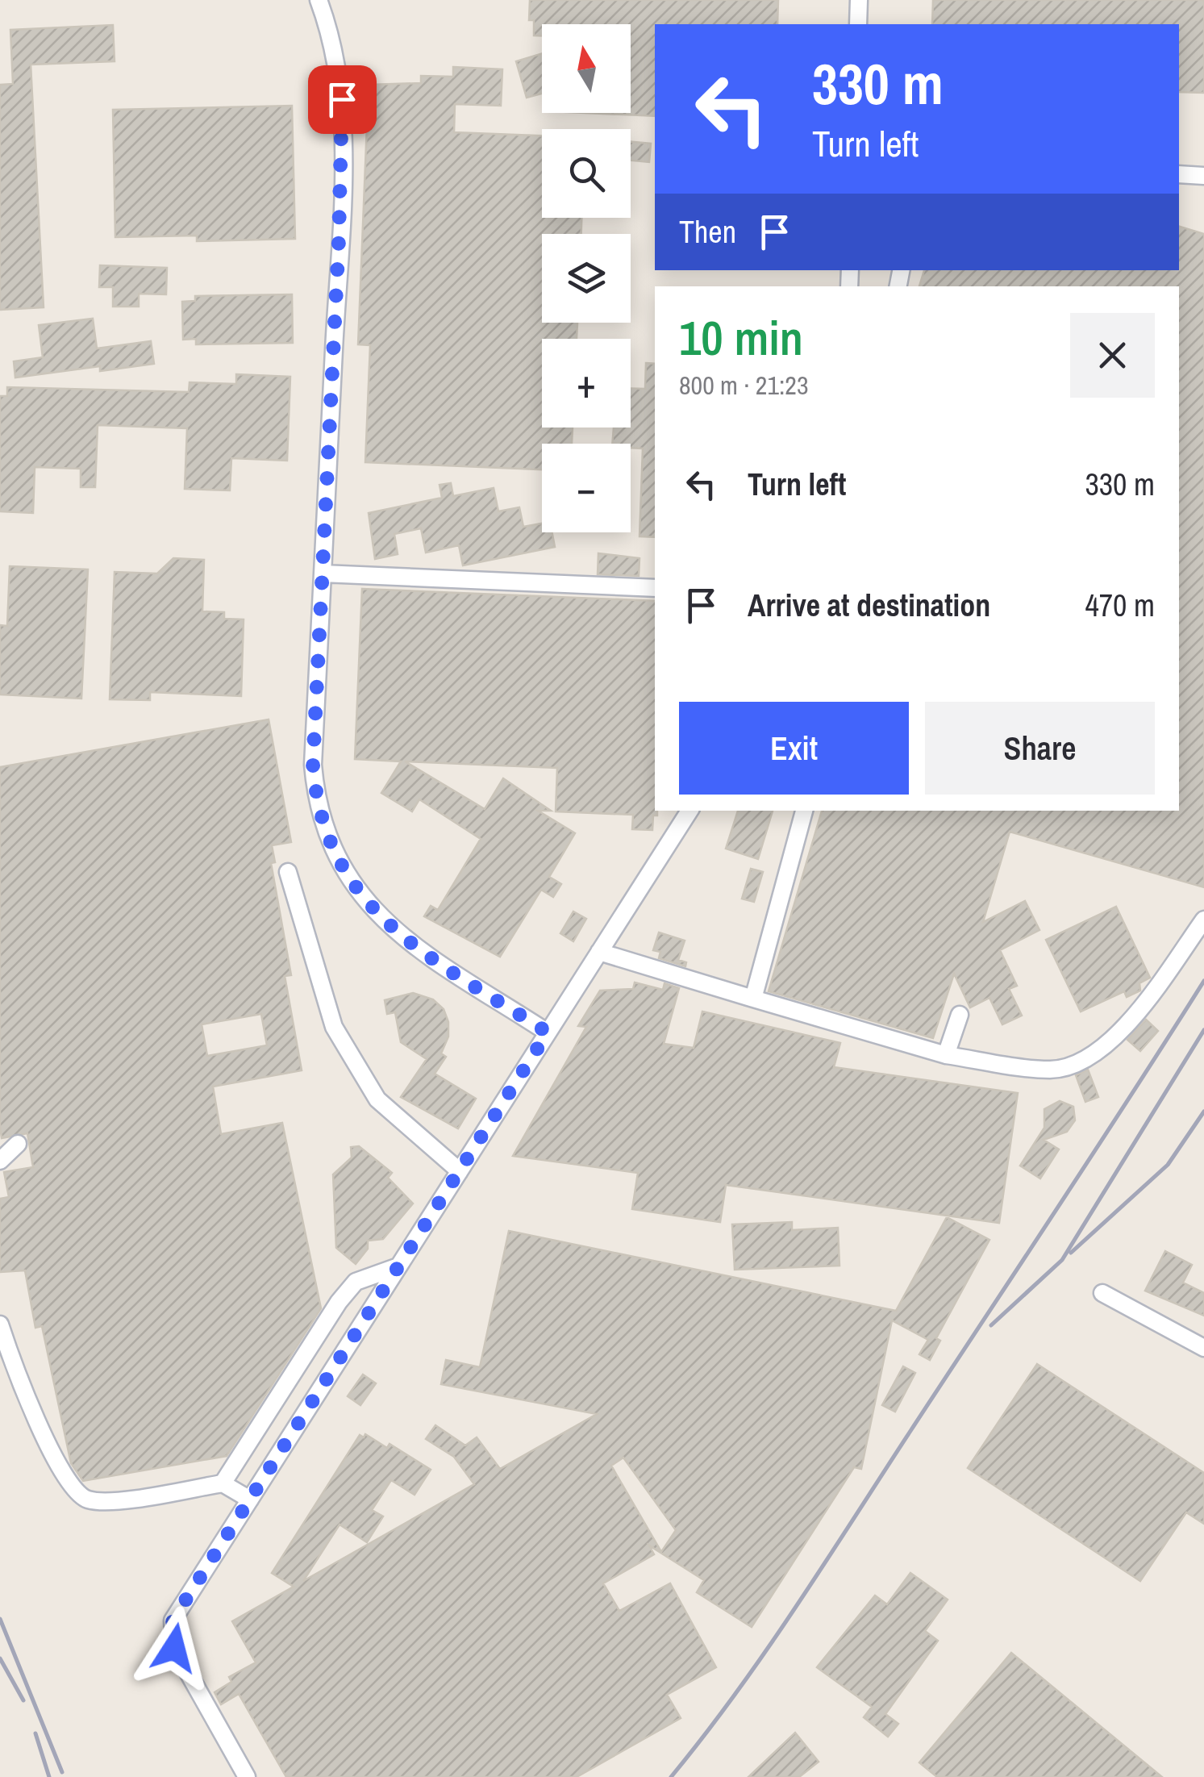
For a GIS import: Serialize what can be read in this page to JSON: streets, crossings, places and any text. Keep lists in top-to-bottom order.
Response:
{
  "north": "top",
  "page": {
    "map_buttons": ["+", "−"],
    "turn": ["330 m", "Turn left"],
    "then": "Then",
    "heading": ["10 min", "800 m · 21:23"],
    "list": [
      {
        "name": "Turn left",
        "value": "330 m"
      },
      {
        "name": "Arrive at destination",
        "value": "470 m"
      }
    ],
    "buttons": ["Exit", "Share"]
  }
}
